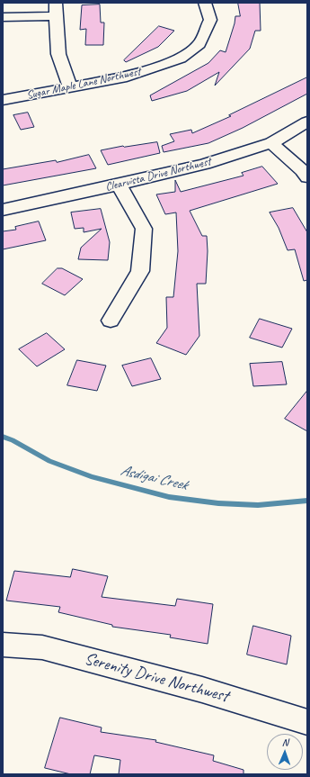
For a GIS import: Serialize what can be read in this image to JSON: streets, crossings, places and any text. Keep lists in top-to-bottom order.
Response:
{
  "streets": {
    "street": ["Sugar Maple Lane Northwest", "Clearvista Drive Northwest", "Serenity Drive Northwest"]
  },
  "water": ["Asdigai Creek"],
  "north": "top"
}
